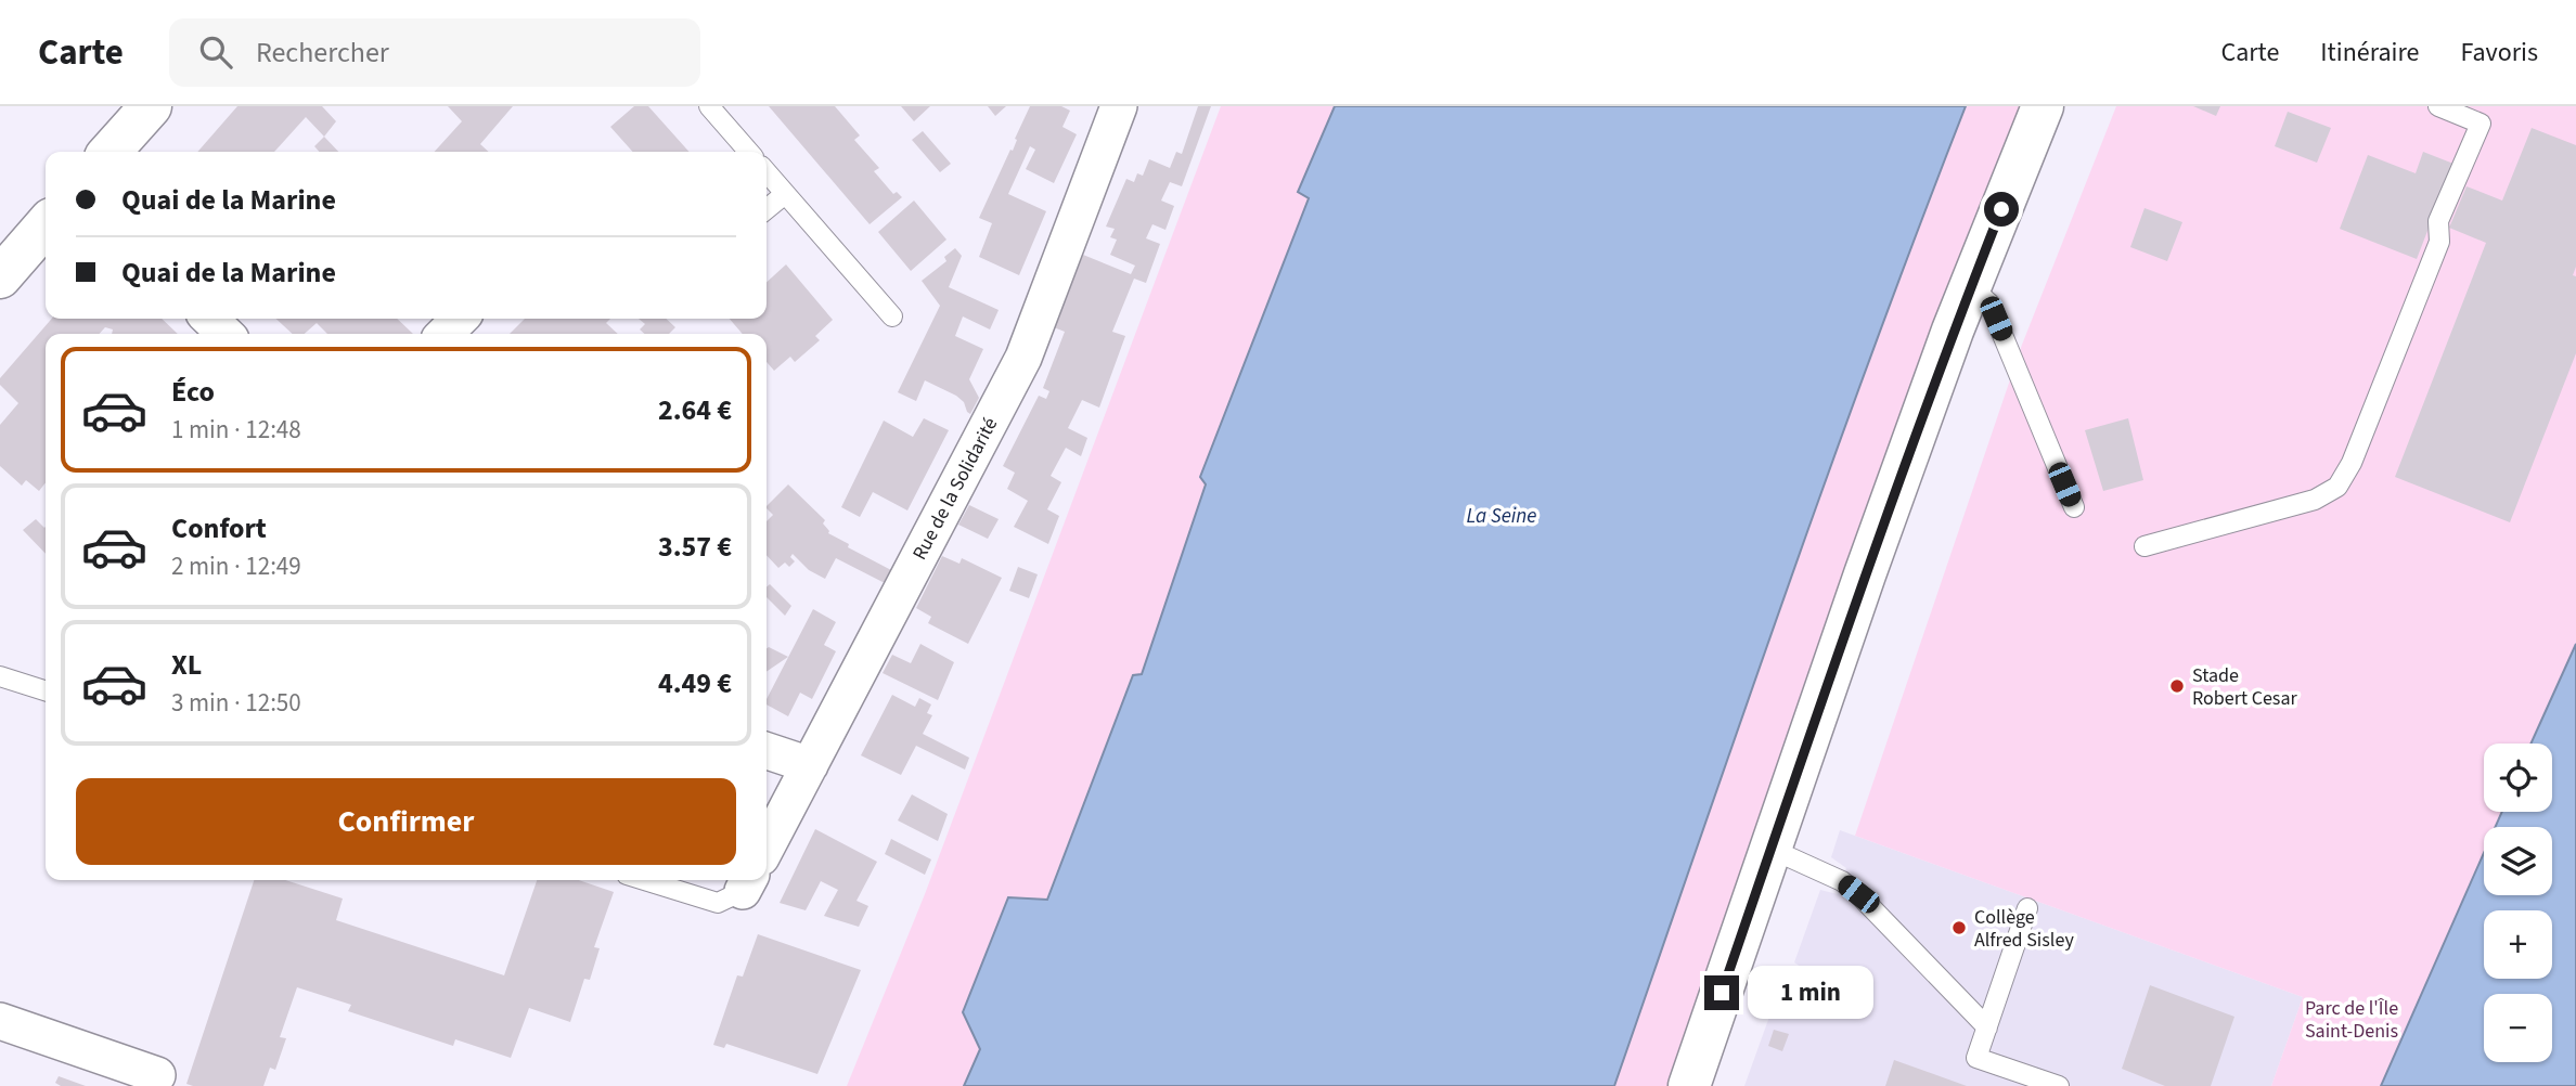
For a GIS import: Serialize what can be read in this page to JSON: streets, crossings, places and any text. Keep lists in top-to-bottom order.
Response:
{
  "streets": {
    "street": ["Rue de la Solidarité"]
  },
  "water": ["La Seine"],
  "parks": ["Parc de l'Île Saint-Denis"],
  "places": ["Stade Robert Cesar", "Collège Alfred Sisley"],
  "page": {
    "header": "Carte",
    "search": "Rechercher",
    "nav": ["Carte", "Itinéraire", "Favoris"],
    "banner": ["Quai de la Marine", "Quai de la Marine"],
    "list": [
      {
        "name": "Éco",
        "note": "1 min · 12:48",
        "value": "2.64 €"
      },
      {
        "name": "Confort",
        "note": "2 min · 12:49",
        "value": "3.57 €"
      },
      {
        "name": "XL",
        "note": "3 min · 12:50",
        "value": "4.49 €"
      }
    ],
    "map_buttons": ["+", "−"],
    "buttons": "Confirmer",
    "bubble": "1 min"
  }
}
